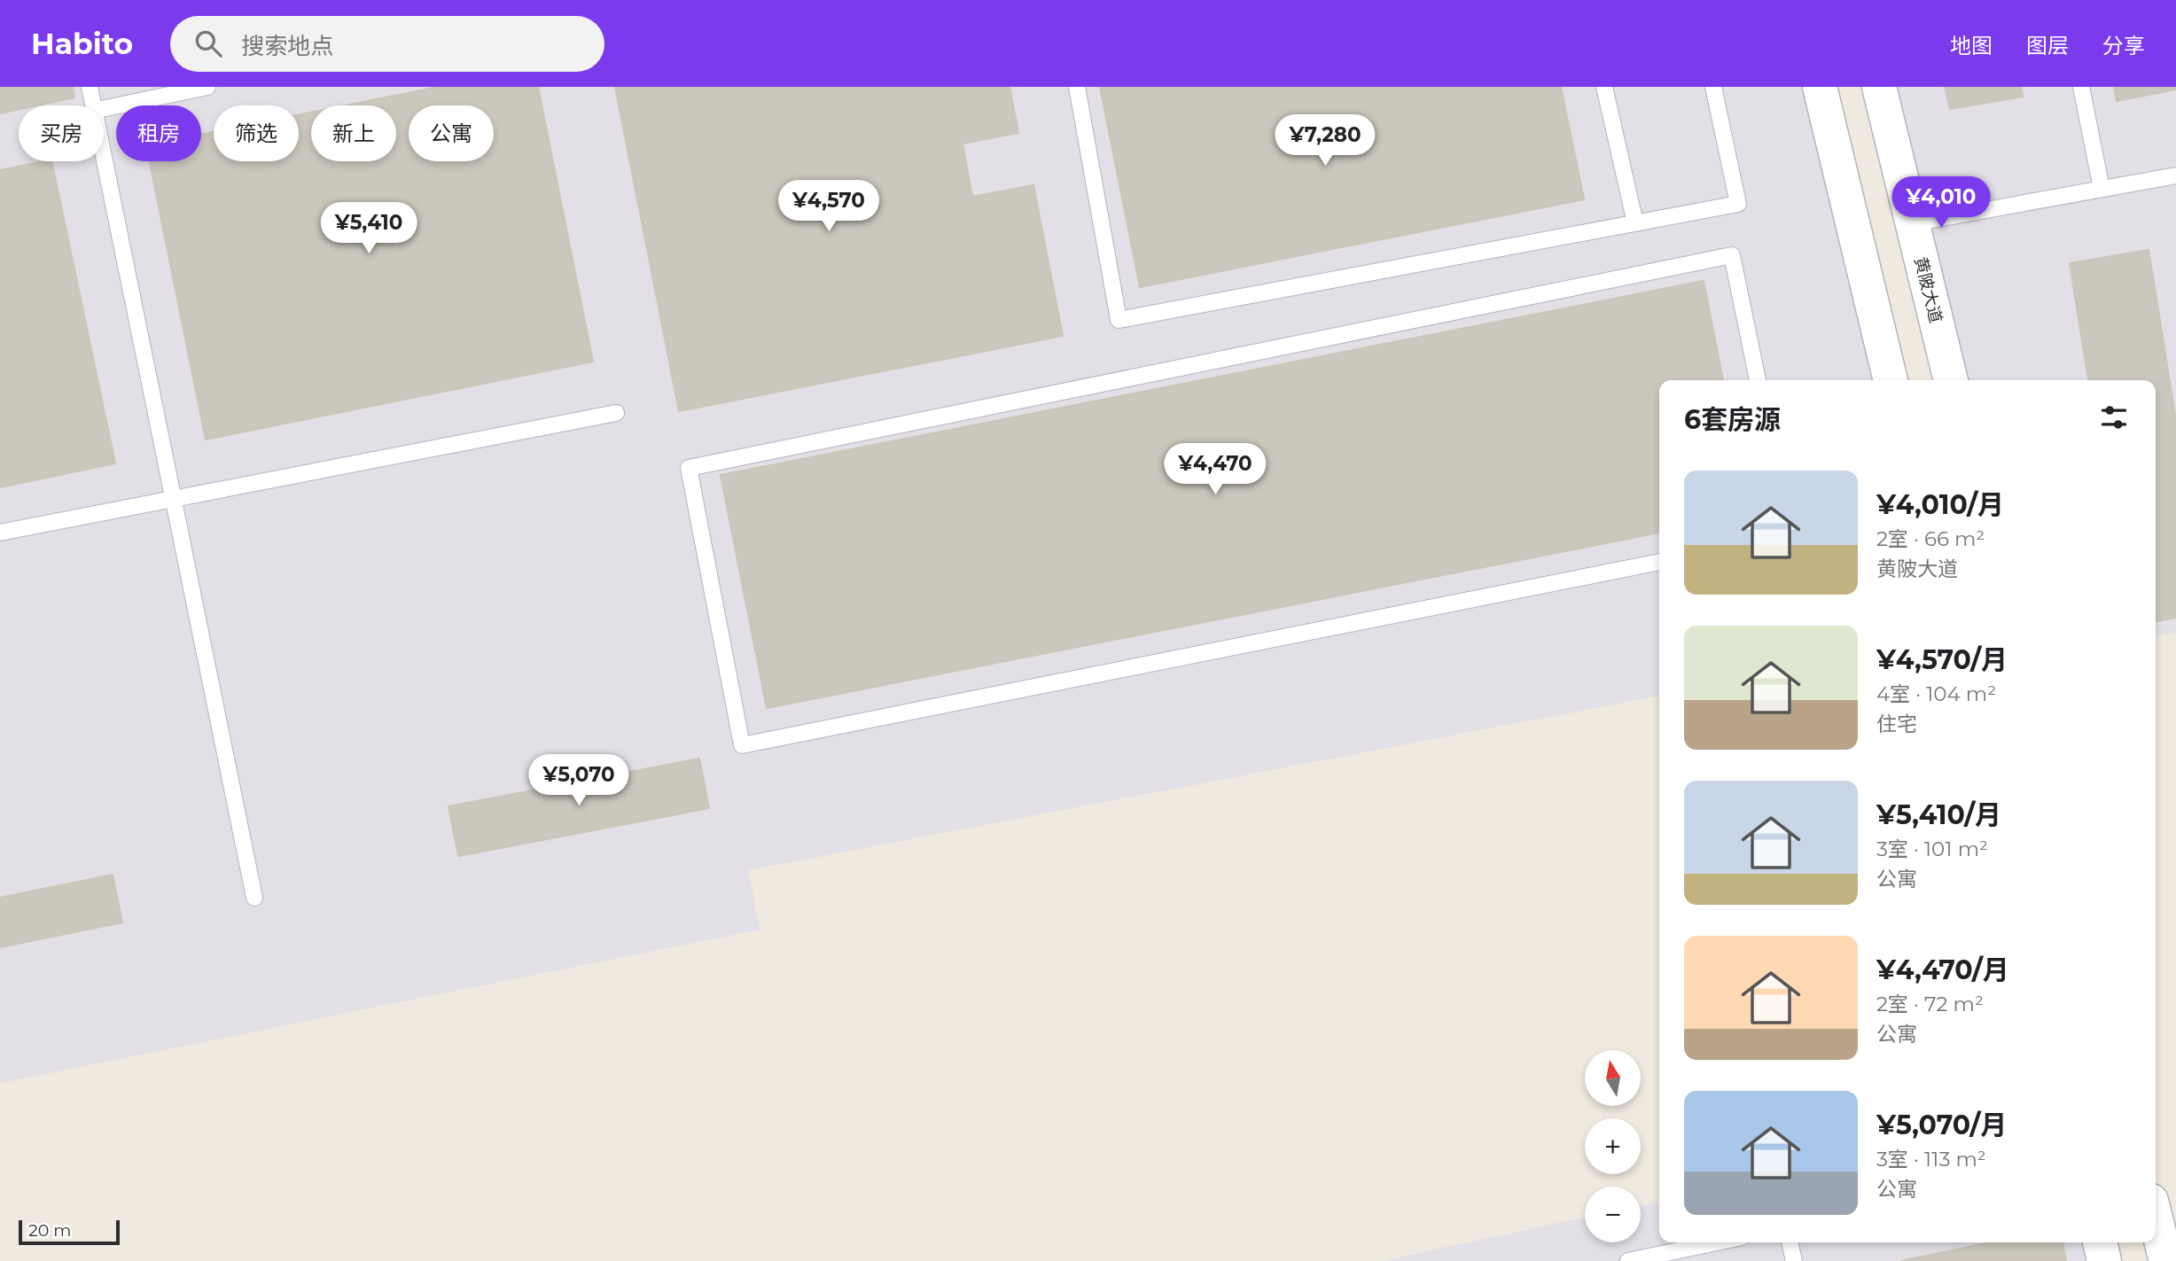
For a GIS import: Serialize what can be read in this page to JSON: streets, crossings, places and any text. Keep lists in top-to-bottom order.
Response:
{
  "streets": {
    "street": ["黄陂大道"]
  },
  "scale_bar": "20 m",
  "north": "top",
  "page": {
    "header": "Habito",
    "search": "搜索地点",
    "nav": ["地图", "图层", "分享"],
    "chip": [
      "买房",
      "租房",
      "筛选",
      "新上",
      "公寓"
    ],
    "price": [
      "¥7,280",
      "¥4,010",
      "¥4,570",
      "¥5,410",
      "¥4,470",
      "¥5,070"
    ],
    "heading": "6套房源",
    "list": [
      {
        "name": "¥4,010/月",
        "note": "2室 · 66 m² · 黄陂大道"
      },
      {
        "name": "¥4,570/月",
        "note": "4室 · 104 m² · 住宅"
      },
      {
        "name": "¥5,410/月",
        "note": "3室 · 101 m² · 公寓"
      },
      {
        "name": "¥4,470/月",
        "note": "2室 · 72 m² · 公寓"
      },
      {
        "name": "¥5,070/月",
        "note": "3室 · 113 m² · 公寓"
      }
    ],
    "map_buttons": ["+", "−"],
    "scale": "20 m"
  }
}
